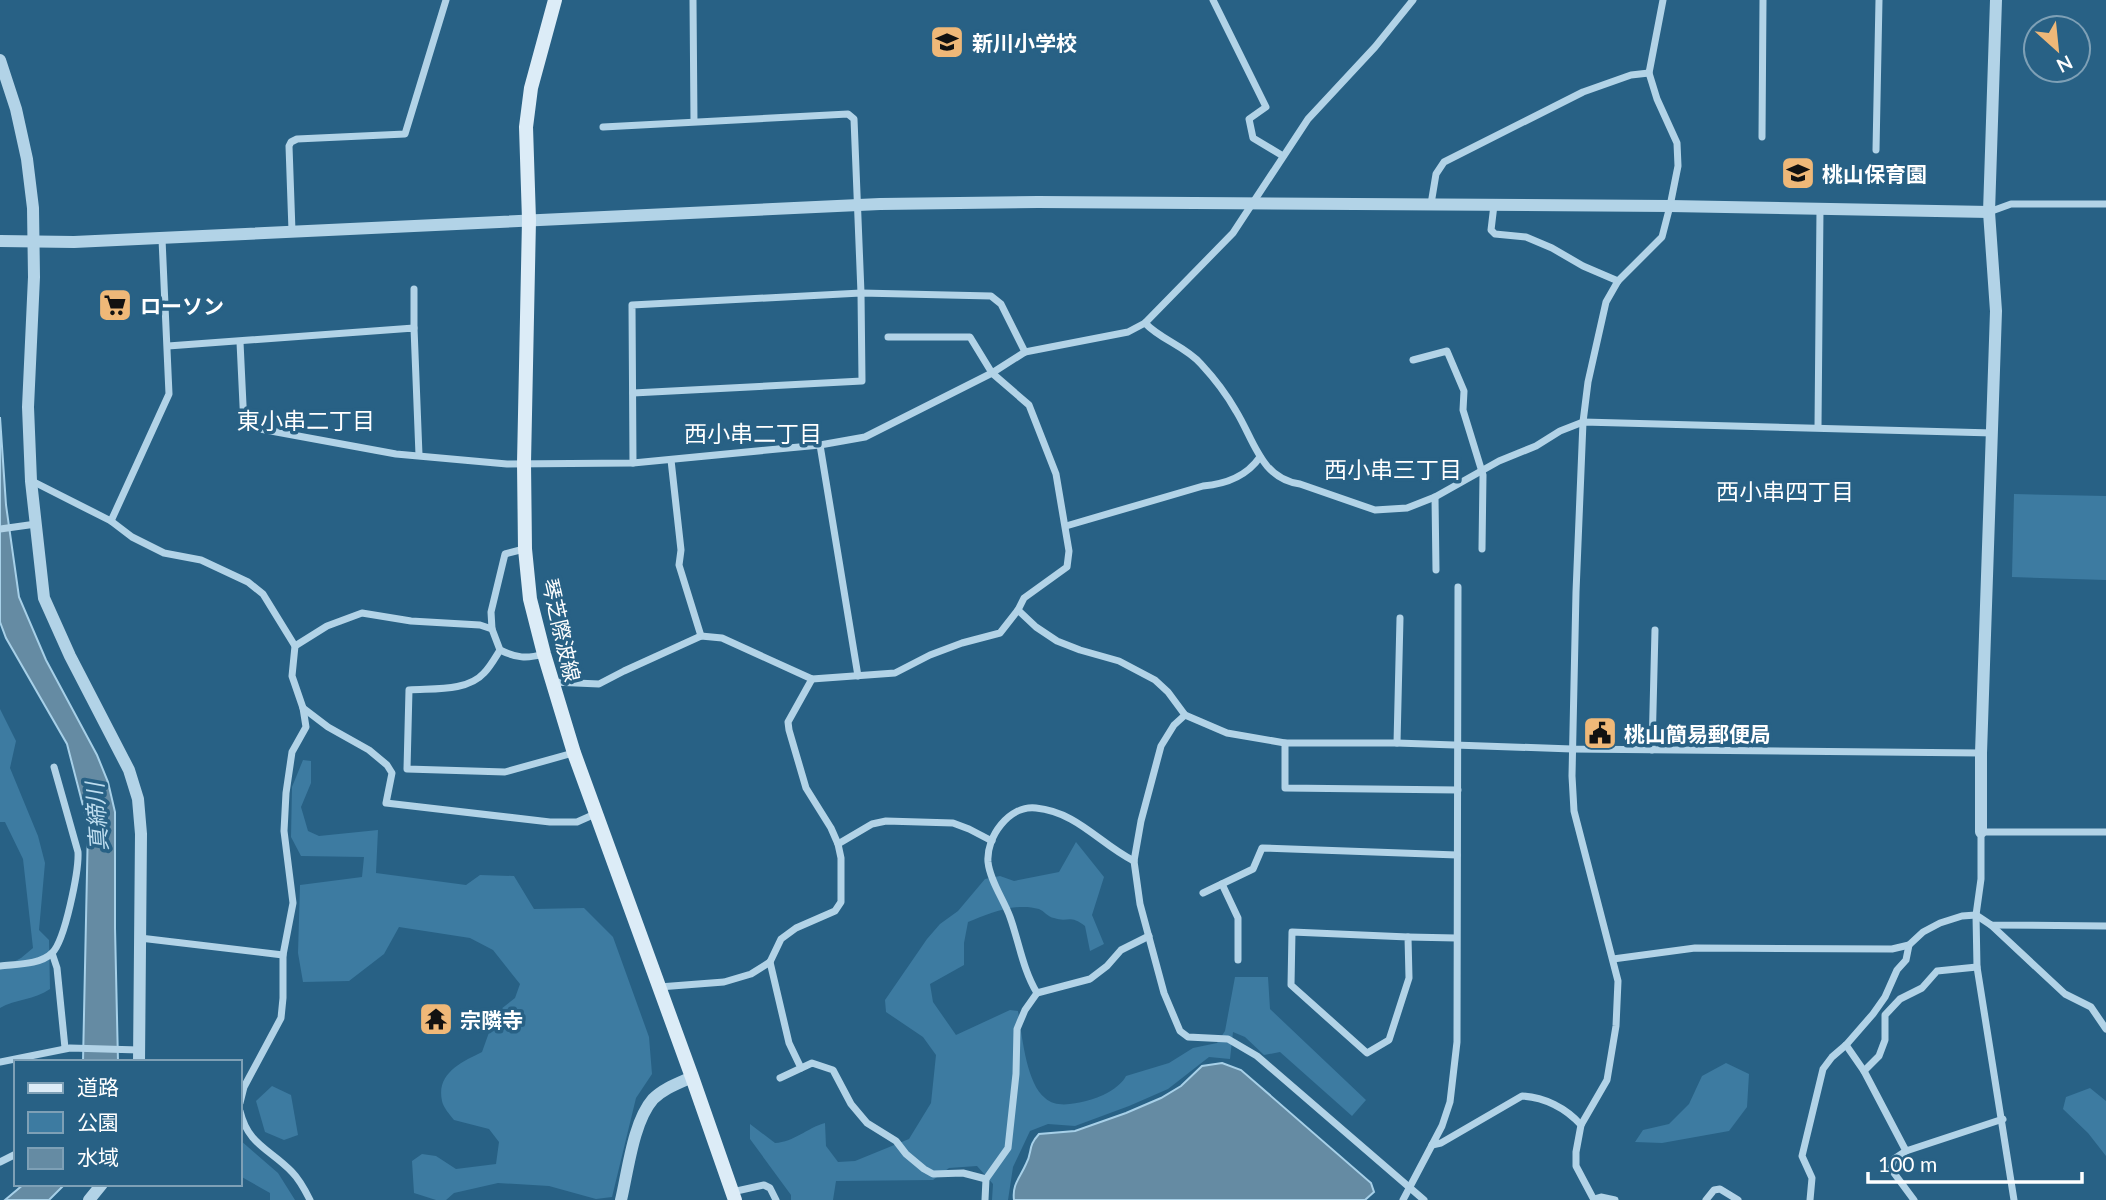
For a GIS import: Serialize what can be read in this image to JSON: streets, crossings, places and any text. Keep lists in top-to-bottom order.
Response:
{
  "streets": {
    "main road": ["琴芝際波線"]
  },
  "districts": [
    "東小串二丁目",
    "西小串二丁目",
    "西小串三丁目",
    "西小串四丁目"
  ],
  "water": ["真締川"],
  "places": {
    "school or university": ["新川小学校", "桃山保育園"],
    "supermarket": ["ローソン"],
    "public building": ["桃山簡易郵便局"],
    "temple": ["宗隣寺"]
  },
  "legend": ["道路", "公園", "水域"],
  "scale_bar": "100 m",
  "north": "bottom right"
}
